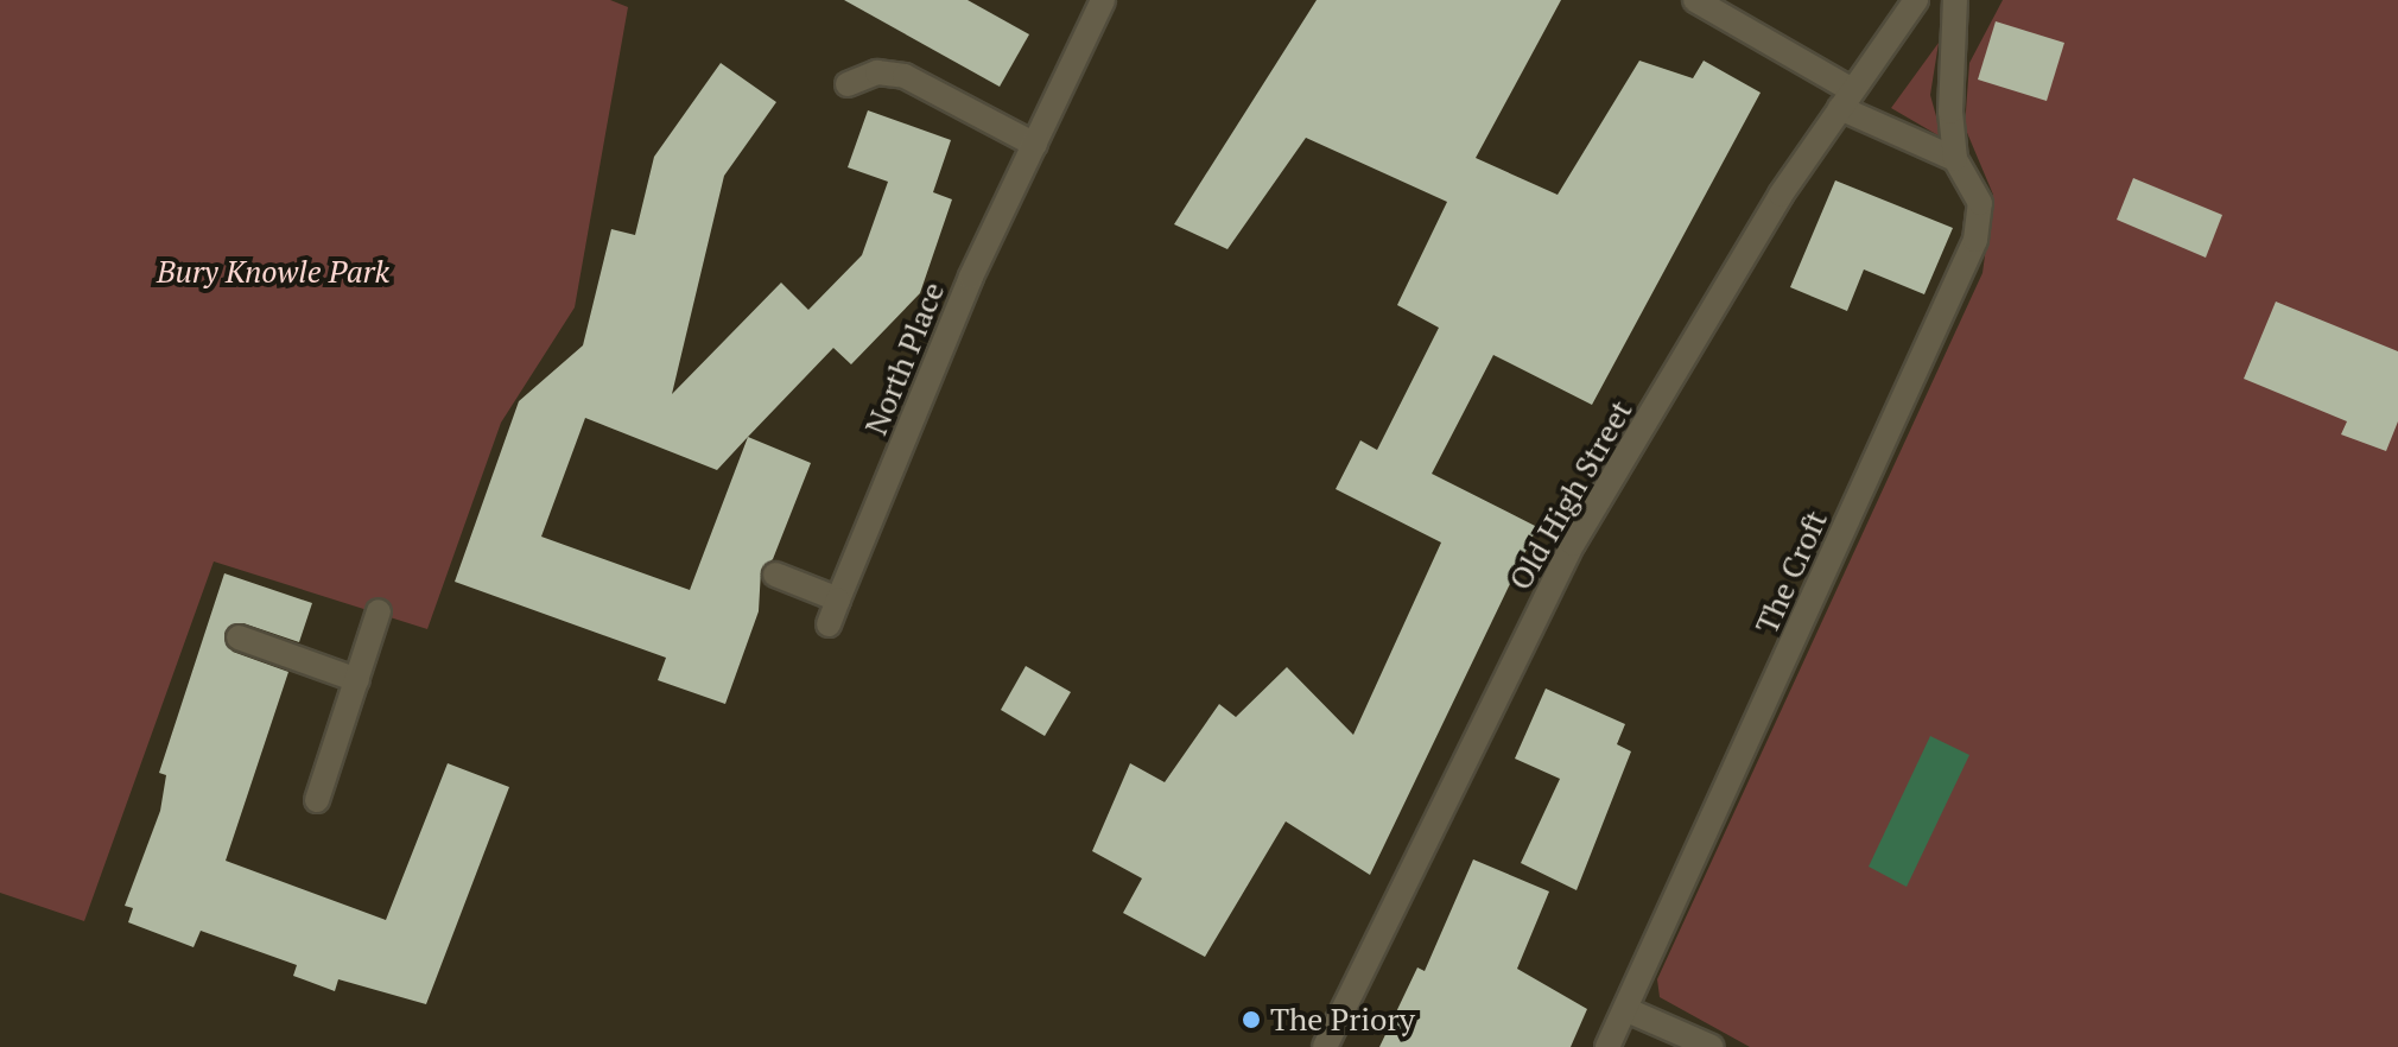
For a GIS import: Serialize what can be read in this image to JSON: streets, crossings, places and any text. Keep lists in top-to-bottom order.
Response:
{
  "streets": {
    "street": ["North Place", "Old High Street", "The Croft"]
  },
  "parks": ["Bury Knowle Park"],
  "places": ["The Priory"]
}
